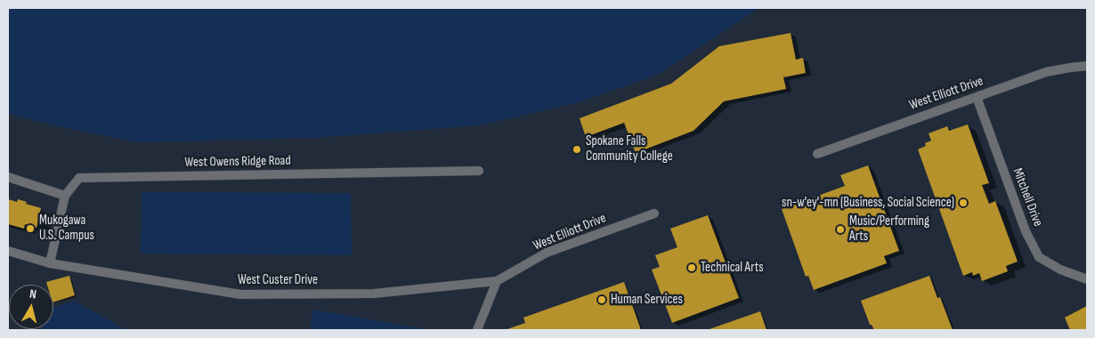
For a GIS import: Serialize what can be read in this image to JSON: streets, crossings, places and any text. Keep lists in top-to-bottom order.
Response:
{
  "streets": {
    "street": [
      "West Elliott Drive",
      "West Owens Ridge Road",
      "Mitchell Drive",
      "West Custer Drive"
    ]
  },
  "crossings": [
    ["West Elliott Drive", "Mitchell Drive"],
    ["West Elliott Drive", "West Custer Drive"]
  ],
  "places": [
    "Spokane Falls Community College",
    "sn-w'ey'-mn (Business, Social Science)",
    "Mukogawa U.S. Campus",
    "Music/Performing Arts",
    "Technical Arts",
    "Human Services"
  ],
  "north": "top"
}
